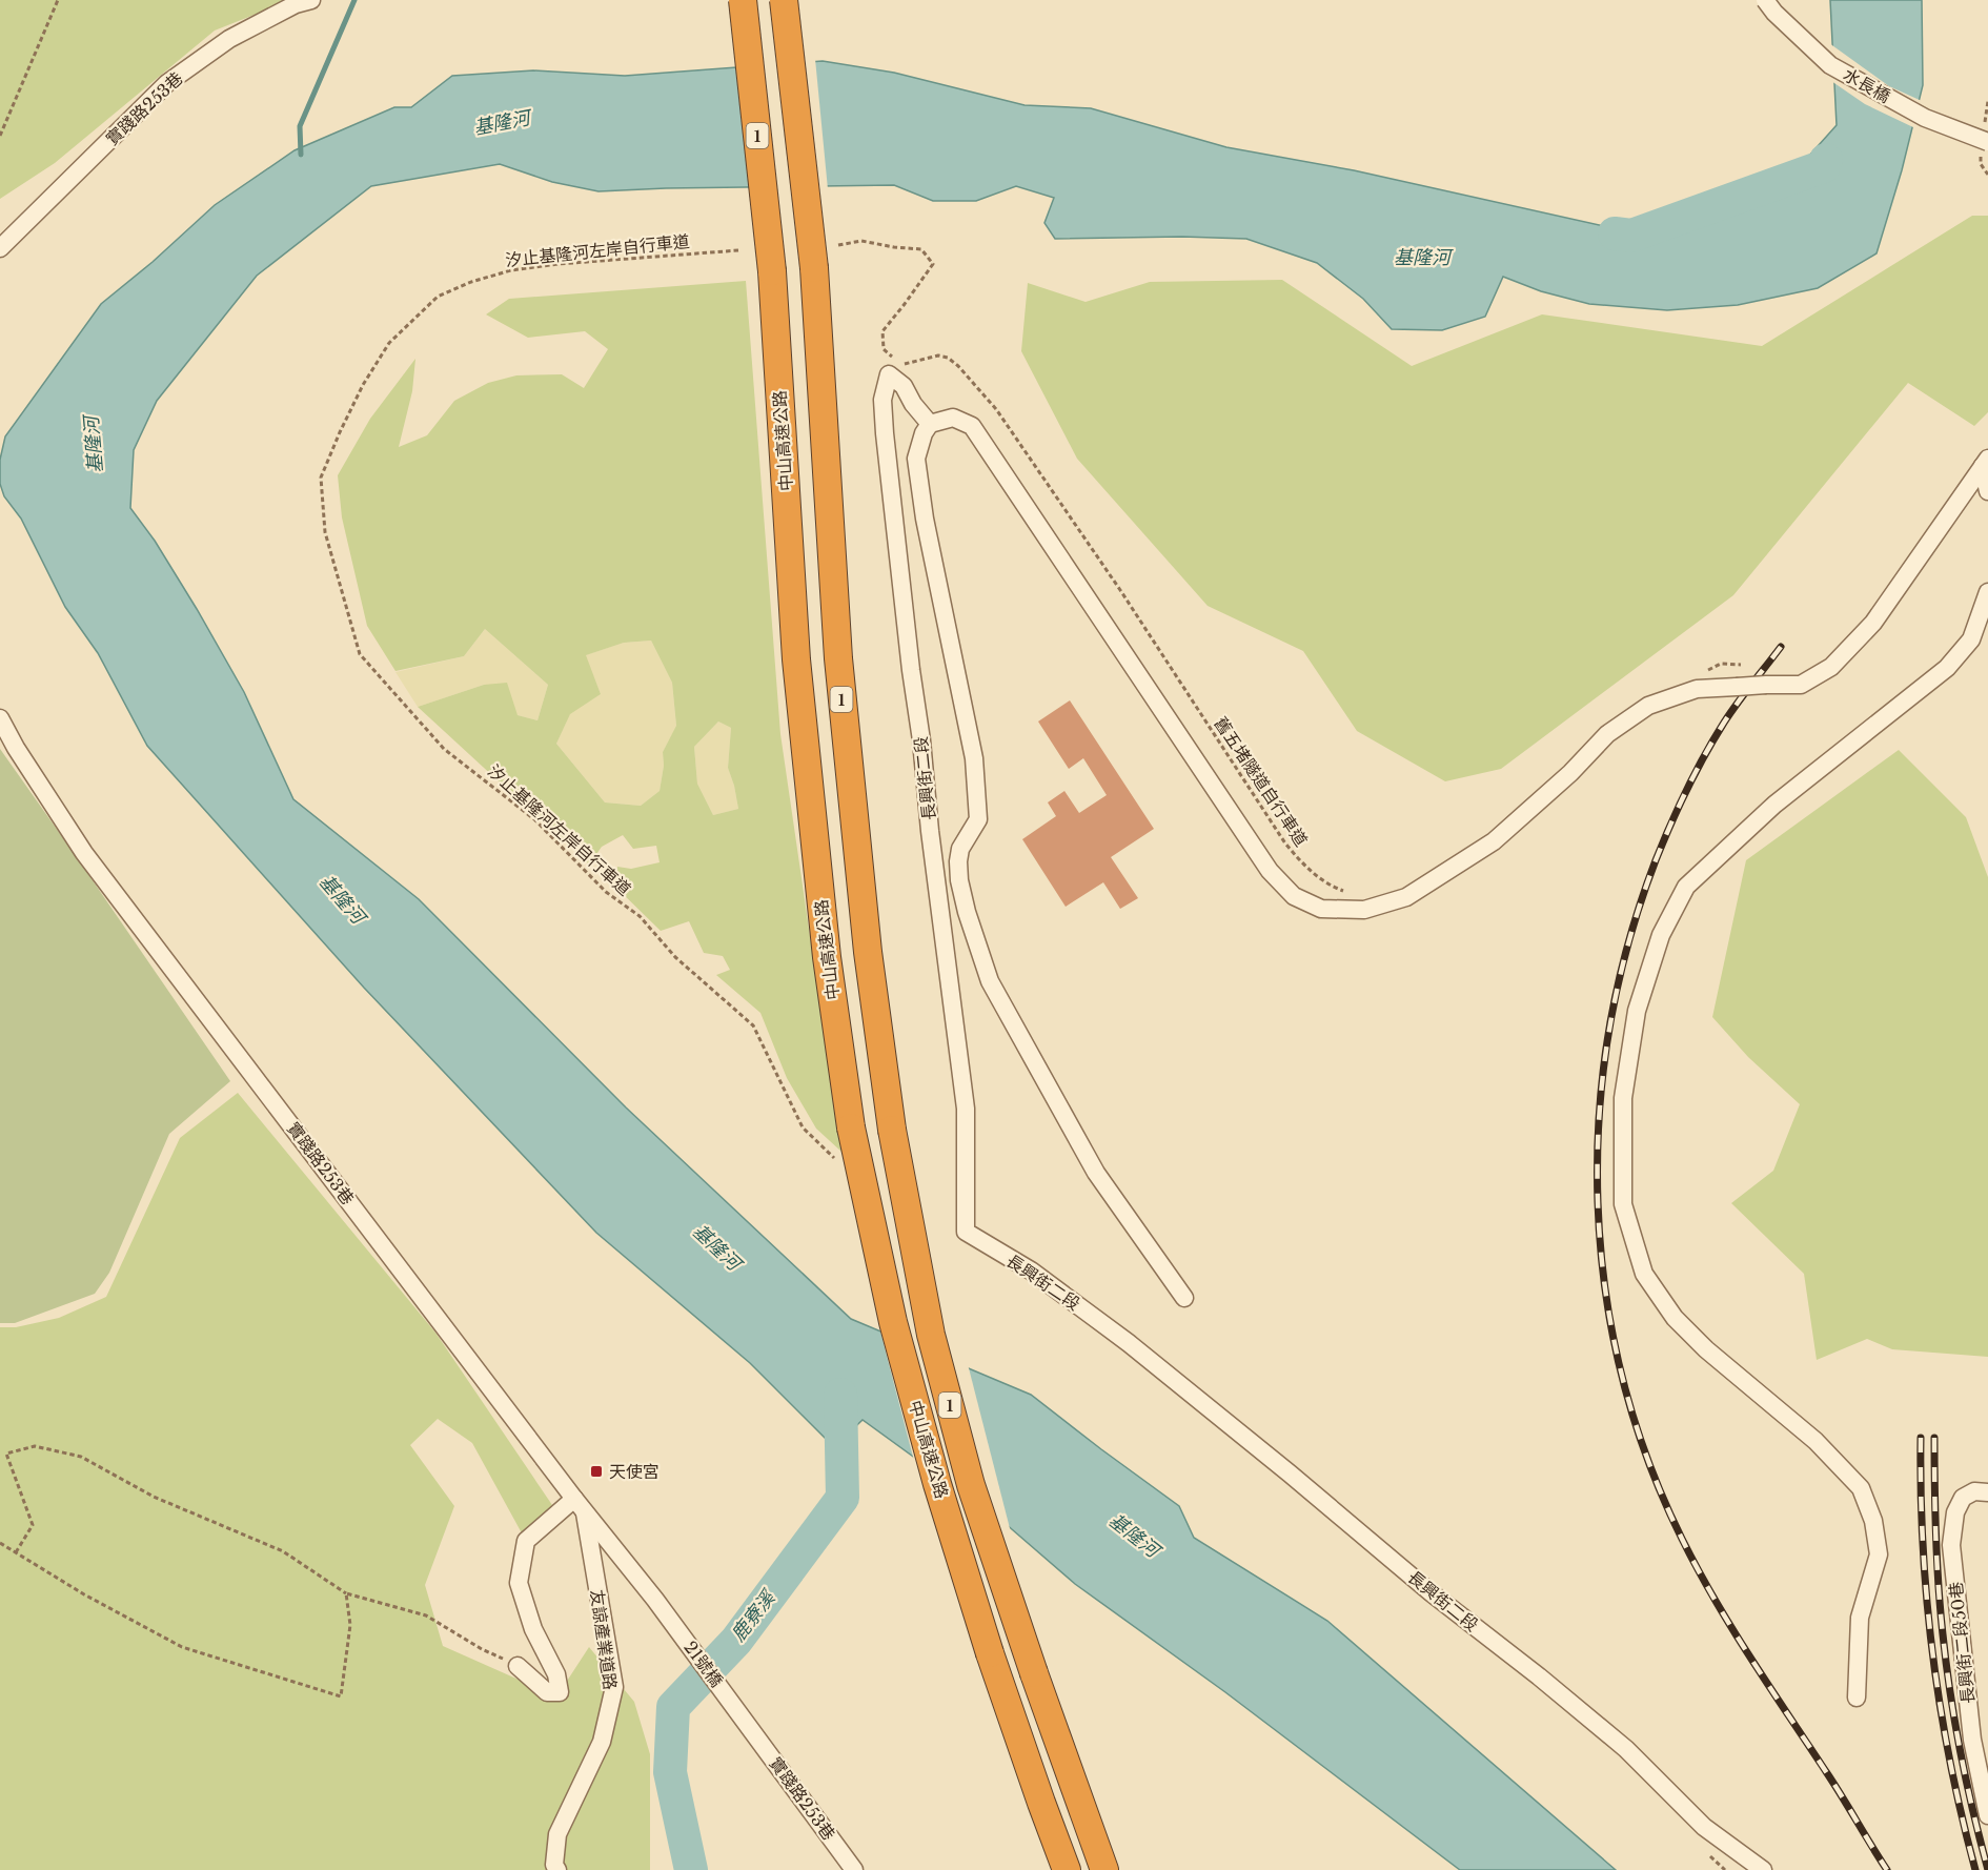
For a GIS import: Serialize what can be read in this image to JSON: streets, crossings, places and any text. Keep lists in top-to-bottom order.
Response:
{
  "streets": {
    "highway": ["1", "中山高速公路"],
    "street": [
      "水長橋",
      "實踐路253巷",
      "長興街二段",
      "友諒產業道路",
      "長興街二段50巷",
      "21號橋"
    ],
    "path": ["汐止基隆河左岸自行車道", "舊五堵隧道自行車道"]
  },
  "crossings": [
    ["實踐路253巷", "友諒產業道路"],
    ["實踐路253巷", "21號橋"]
  ],
  "water": ["基隆河", "鹿寮溪"],
  "places": {
    "transit": ["天使宮"]
  }
}
